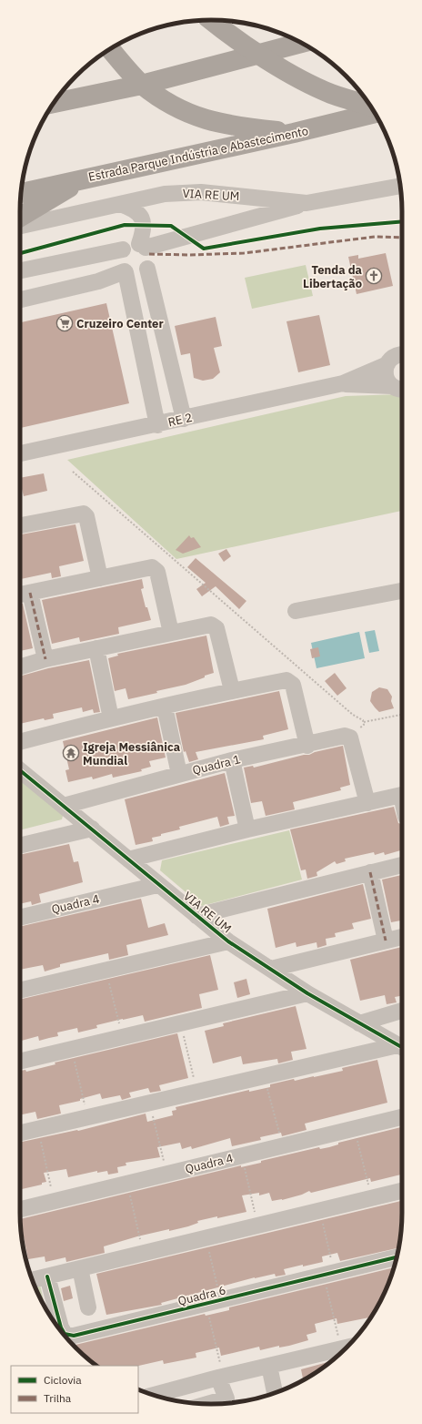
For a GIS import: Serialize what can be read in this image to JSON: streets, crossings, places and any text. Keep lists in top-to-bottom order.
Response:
{
  "streets": {
    "highway": ["Estrada Parque Indústria e Abastecimento"],
    "street": [
      "VIA RE UM",
      "RE 2",
      "Quadra 1",
      "Quadra 4",
      "Quadra 6"
    ]
  },
  "crossings": [
    ["VIA RE UM", "Quadra 1"],
    ["VIA RE UM", "Quadra 4"]
  ],
  "places": {
    "church": ["Tenda da Libertação"],
    "supermarket": ["Cruzeiro Center"],
    "temple": ["Igreja Messiânica Mundial"]
  },
  "legend": ["Ciclovia", "Trilha"]
}
